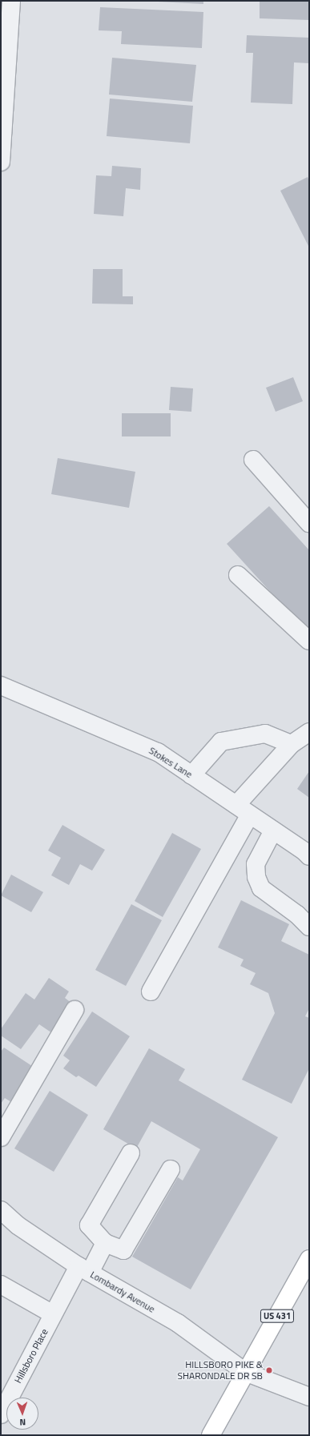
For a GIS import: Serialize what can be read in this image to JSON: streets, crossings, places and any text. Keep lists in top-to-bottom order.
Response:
{
  "streets": {
    "main road": ["US 431"],
    "street": ["Stokes Lane", "Lombardy Avenue", "Hillsboro Place"]
  },
  "crossings": [
    ["Lombardy Avenue", "US 431"],
    ["Lombardy Avenue", "Hillsboro Place"]
  ],
  "places": ["HILLSBORO PIKE & SHARONDALE DR SB"],
  "north": "bottom"
}
